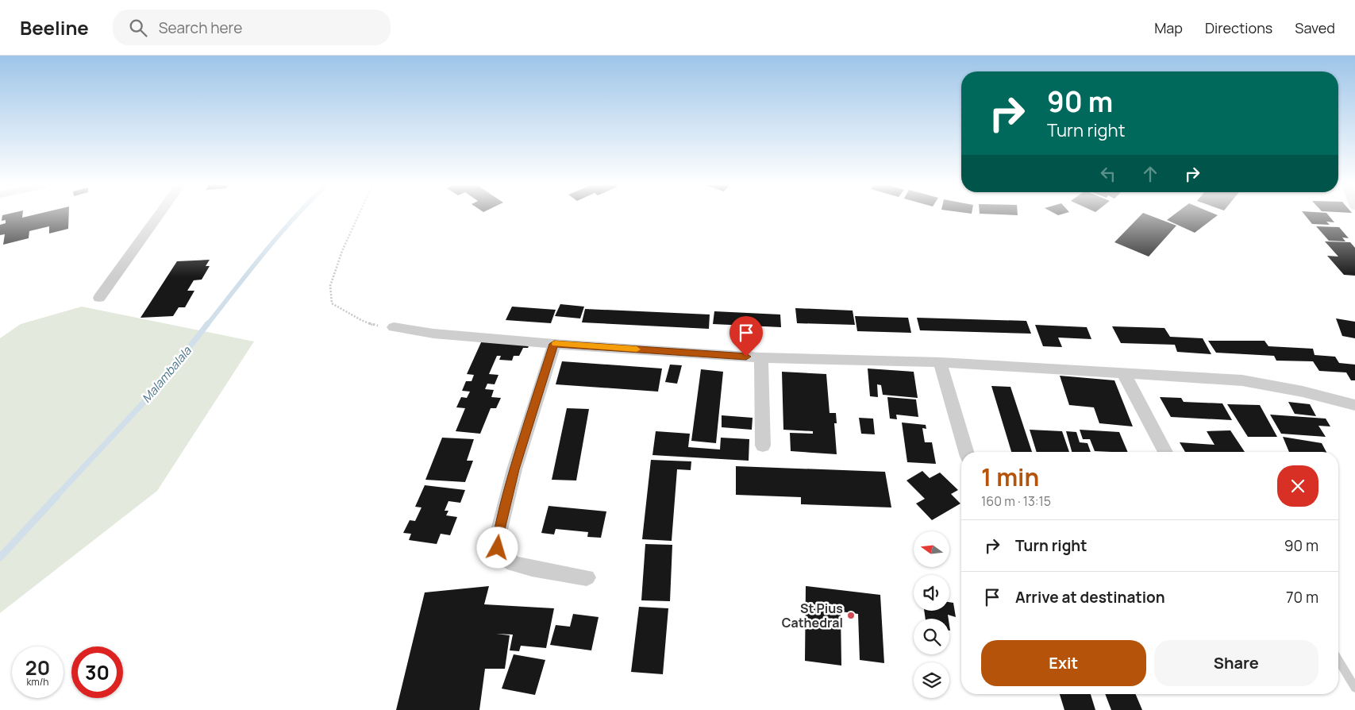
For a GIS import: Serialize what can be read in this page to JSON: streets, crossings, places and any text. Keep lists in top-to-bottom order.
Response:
{
  "water": ["Malambalala"],
  "places": ["St Pius Cathedral"],
  "north": "left",
  "page": {
    "header": "Beeline",
    "search": "Search here",
    "nav": ["Map", "Directions", "Saved"],
    "turn": ["90 m", "Turn right"],
    "heading": ["1 min", "160 m · 13:15"],
    "list": [
      {
        "name": "Turn right",
        "value": "90 m"
      },
      {
        "name": "Arrive at destination",
        "value": "70 m"
      }
    ],
    "buttons": ["Exit", "Share"],
    "speed": "20 km/h",
    "limit": "30"
  }
}
